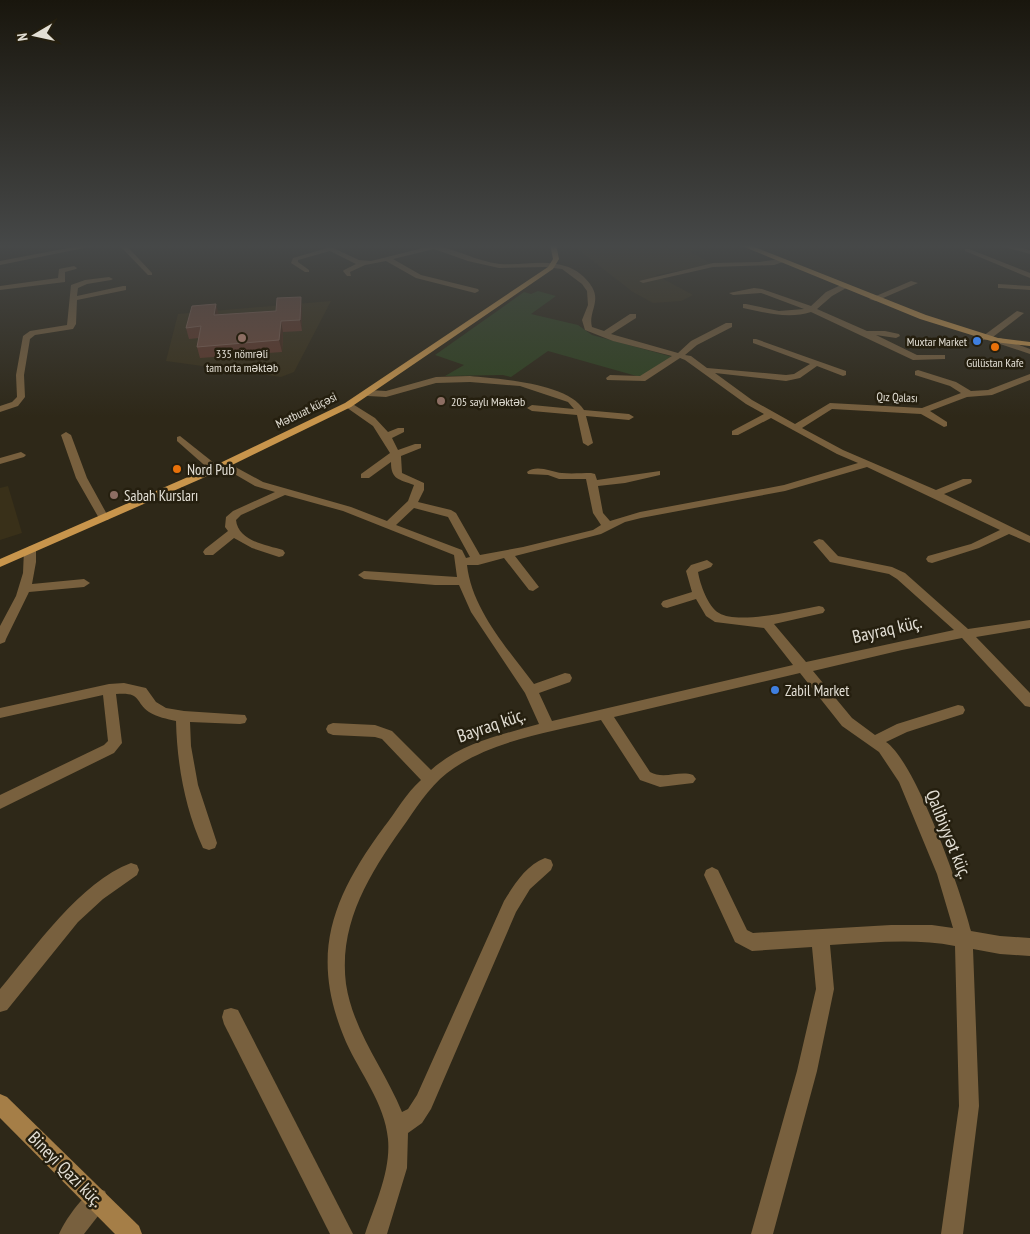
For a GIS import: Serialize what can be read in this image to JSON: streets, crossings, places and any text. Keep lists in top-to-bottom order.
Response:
{
  "streets": {
    "main road": ["Mətbuat küçəsi", "Bineyi Qazi küç."],
    "street": ["Qız Qalası", "Bayraq küç.", "Qalibiyyət küç."]
  },
  "crossings": [
    ["Bayraq küç.", "Qalibiyyət küç."]
  ],
  "places": [
    "335 nömrəli tam orta məktəb",
    "Muxtar Market",
    "Gülüstan Kafe",
    "205 saylı Məktəb",
    "Nord Pub",
    "Sabah Kursları",
    "Zabil Market"
  ],
  "north": "left"
}
